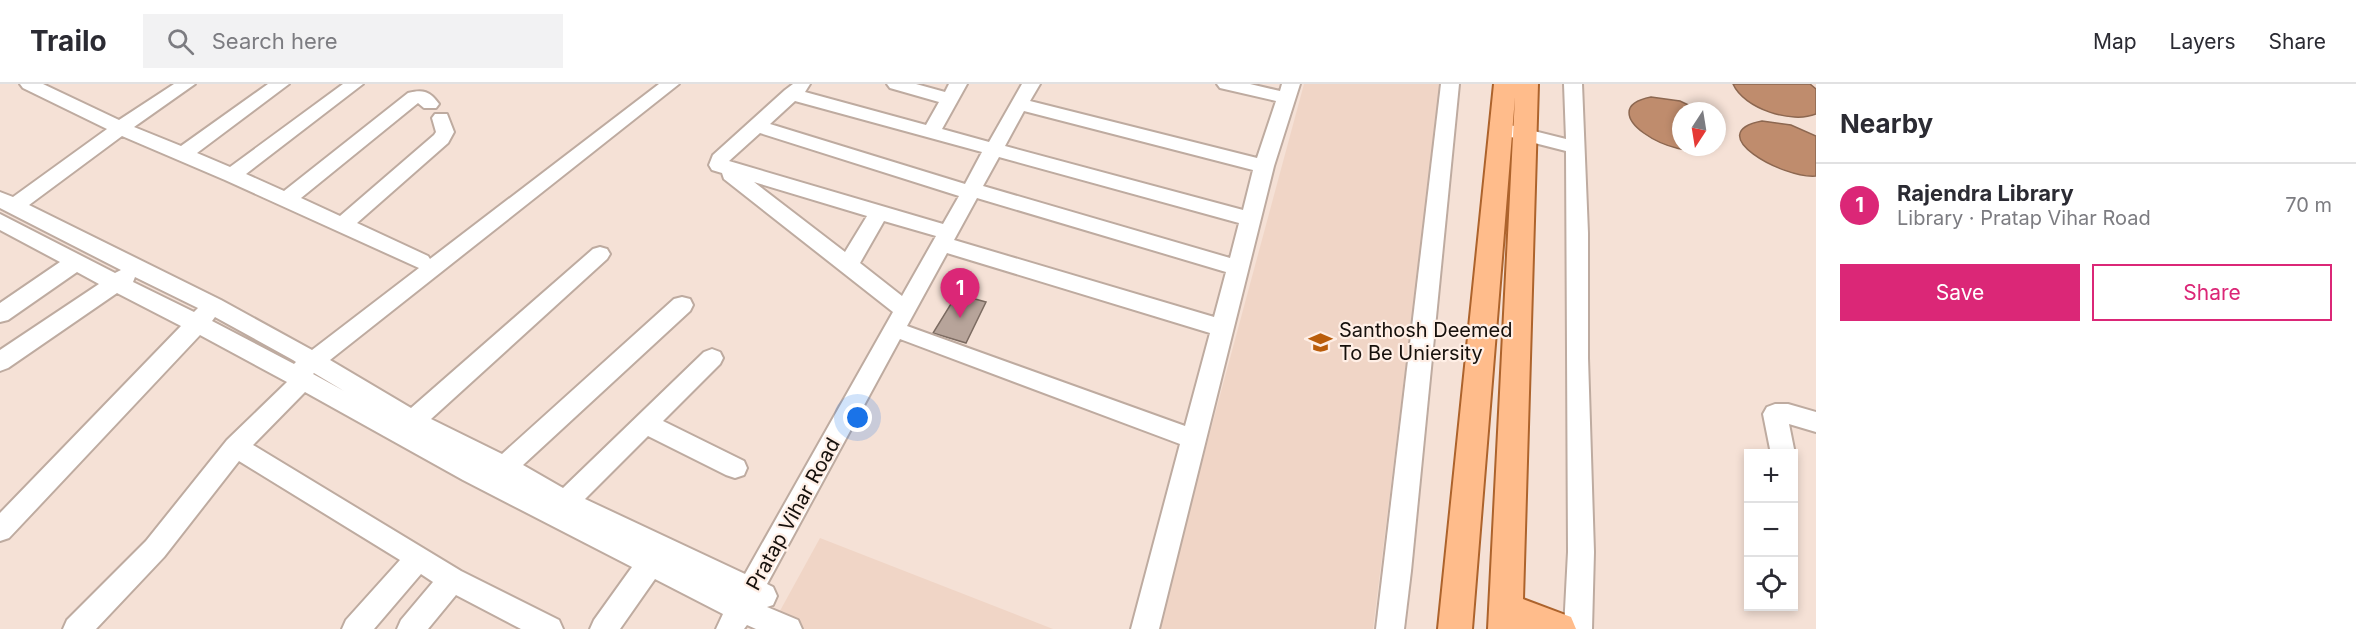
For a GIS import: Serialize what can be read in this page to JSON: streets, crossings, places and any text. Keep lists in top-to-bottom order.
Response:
{
  "streets": {
    "street": ["Pratap Vihar Road"]
  },
  "places": {
    "school or university": ["Santhosh Deemed To Be Uniersity"]
  },
  "north": "bottom",
  "page": {
    "header": "Trailo",
    "search": "Search here",
    "nav": ["Map", "Layers", "Share"],
    "heading": "Nearby",
    "list": [
      {
        "mark": "1",
        "name": "Rajendra Library",
        "note": "Library · Pratap Vihar Road",
        "value": "70 m"
      }
    ],
    "buttons": ["Save", "Share"],
    "pins": "1",
    "map_buttons": ["+", "−"]
  }
}
